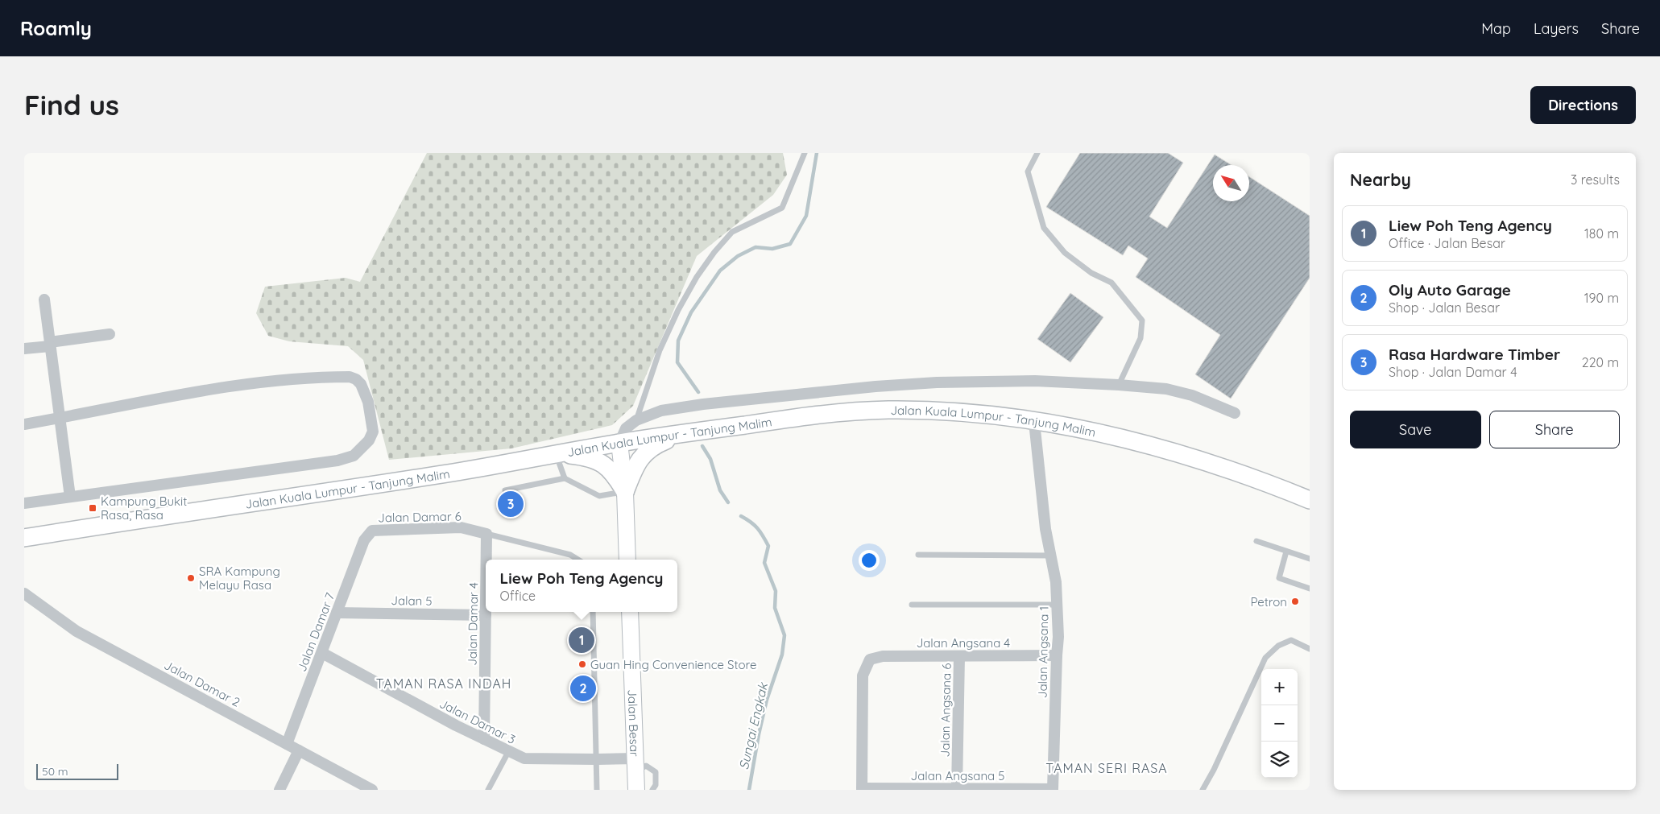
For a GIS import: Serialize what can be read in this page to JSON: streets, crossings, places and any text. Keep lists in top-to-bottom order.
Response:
{
  "streets": {
    "main road": ["Jalan Kuala Lumpur - Tanjung Malim", "Jalan Besar"],
    "street": [
      "Jalan Damar 6",
      "Jalan 5",
      "Jalan Damar 4",
      "Jalan Damar 7",
      "Jalan Angsana 4",
      "Jalan Angsana 1",
      "Jalan Damar 2",
      "Jalan Angsana 6",
      "Jalan Damar 3",
      "Jalan Angsana 5"
    ]
  },
  "crossings": [
    ["Jalan Kuala Lumpur - Tanjung Malim", "Jalan Angsana 1"],
    ["Jalan Damar 6", "Jalan Damar 4"],
    ["Jalan Damar 6", "Jalan Damar 7"],
    ["Jalan 5", "Jalan Damar 4"],
    ["Jalan 5", "Jalan Damar 7"],
    ["Jalan Damar 4", "Jalan Damar 3"],
    ["Jalan Damar 7", "Jalan Damar 2"],
    ["Jalan Damar 7", "Jalan Damar 3"],
    ["Jalan Angsana 4", "Jalan Angsana 1"],
    ["Jalan Angsana 4", "Jalan Angsana 6"],
    ["Jalan Angsana 4", "Jalan Angsana 5"],
    ["Jalan Angsana 1", "Jalan Angsana 5"],
    ["Jalan Angsana 6", "Jalan Angsana 5"],
    ["Jalan Damar 3", "Jalan Besar"]
  ],
  "districts": ["TAMAN RASA INDAH", "TAMAN SERI RASA"],
  "water": ["Sungai Engkak"],
  "places": {
    "transit": ["Kampung Bukit Rasa, Rasa"],
    "other": ["SRA Kampung Melayu Rasa", "Petron", "Guan Hing Convenience Store"]
  },
  "scale_bar": "50 m",
  "north": "top left",
  "page": {
    "header": "Roamly",
    "nav": ["Map", "Layers", "Share"],
    "buttons": [
      "Directions",
      ["Save", "Share"]
    ],
    "title": "Find us",
    "heading": ["Nearby", "3 results"],
    "list": [
      {
        "mark": "1",
        "name": "Liew Poh Teng Agency",
        "note": "Office · Jalan Besar",
        "value": "180 m"
      },
      {
        "mark": "2",
        "name": "Oly Auto Garage",
        "note": "Shop · Jalan Besar",
        "value": "190 m"
      },
      {
        "mark": "3",
        "name": "Rasa Hardware Timber",
        "note": "Shop · Jalan Damar 4",
        "value": "220 m"
      }
    ],
    "pins": ["3", "1", "2"],
    "popup": ["Liew Poh Teng Agency", "Office"],
    "map_buttons": ["+", "−"],
    "scale": "50 m"
  }
}
